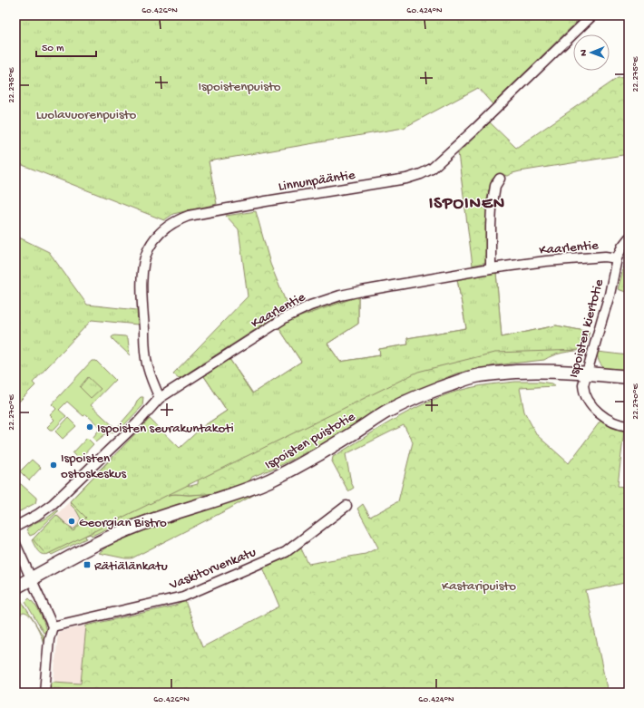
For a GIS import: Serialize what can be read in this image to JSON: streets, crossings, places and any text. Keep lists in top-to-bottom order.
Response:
{
  "streets": {
    "main road": ["Ispoisten puistotie"],
    "street": [
      "Linnunpääntie",
      "Kaarlentie",
      "Ispoisten kiertotie",
      "Vaskitorvenkatu"
    ]
  },
  "crossings": [
    ["Linnunpääntie", "Kaarlentie"],
    ["Kaarlentie", "Ispoisten kiertotie"],
    ["Ispoisten kiertotie", "Ispoisten puistotie"]
  ],
  "districts": ["ISPOINEN"],
  "parks": ["Ispoistenpuisto", "Luolavuorenpuisto", "Kastaripuisto"],
  "places": {
    "other": ["Ispoisten seurakuntakoti", "Ispoisten ostoskeskus", "Georgian Bistro"],
    "transit": ["Rätiälänkatu"]
  },
  "scale_bar": "50 m",
  "north": "left",
  "coordinates": [
    "60.426°N",
    "60.424°N",
    "22.275°E",
    "22.270°E"
  ]
}
